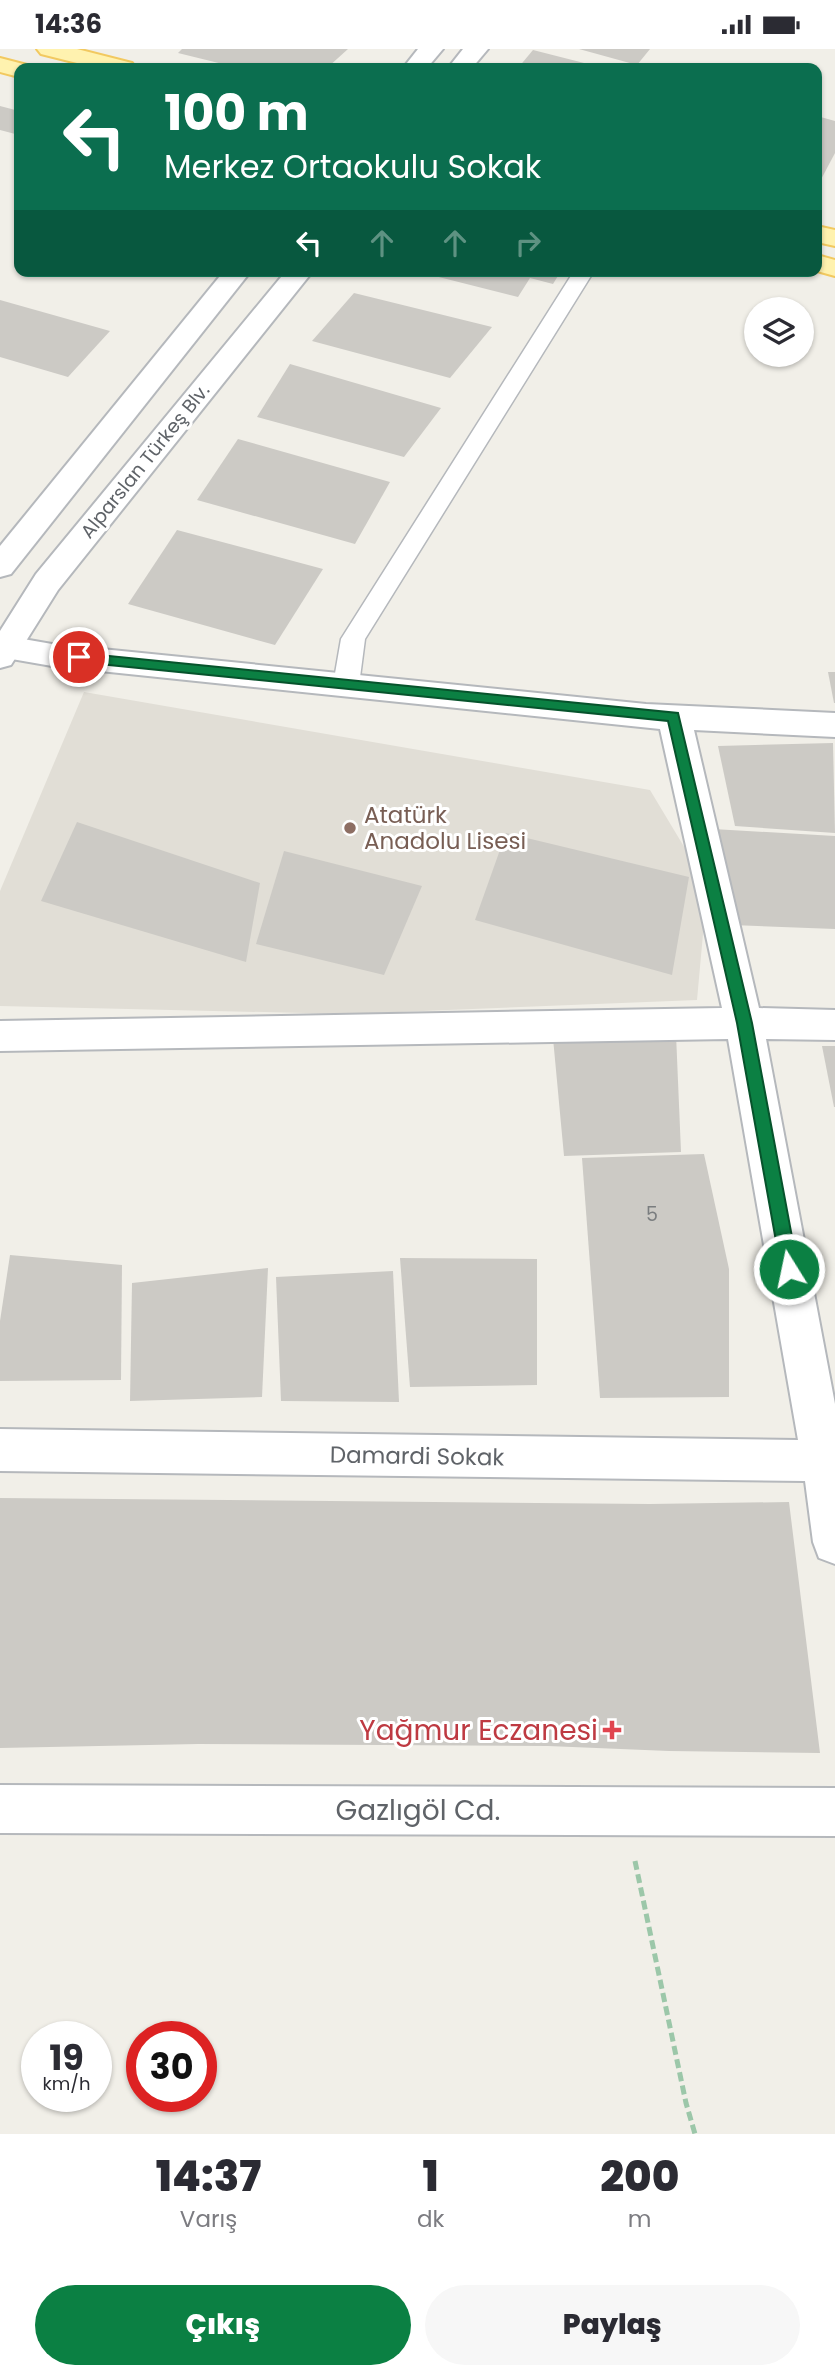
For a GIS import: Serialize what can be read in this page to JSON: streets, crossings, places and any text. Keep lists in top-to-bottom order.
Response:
{
  "streets": {
    "street": ["Alparslan Türkeş Blv.", "Damardi Sokak", "Gazlıgöl Cd."]
  },
  "places": {
    "other": ["Atatürk Anadolu Lisesi"],
    "health": ["Yağmur Eczanesi"]
  },
  "house_numbers": ["5"],
  "page": {
    "status": "14:36",
    "turn": ["100 m", "Merkez Ortaokulu Sokak"],
    "speed": "19 km/h",
    "limit": "30",
    "eta": [
      "14:37",
      "Varış",
      "1",
      "dk",
      "200",
      "m"
    ],
    "buttons": ["Çıkış", "Paylaş"]
  }
}
